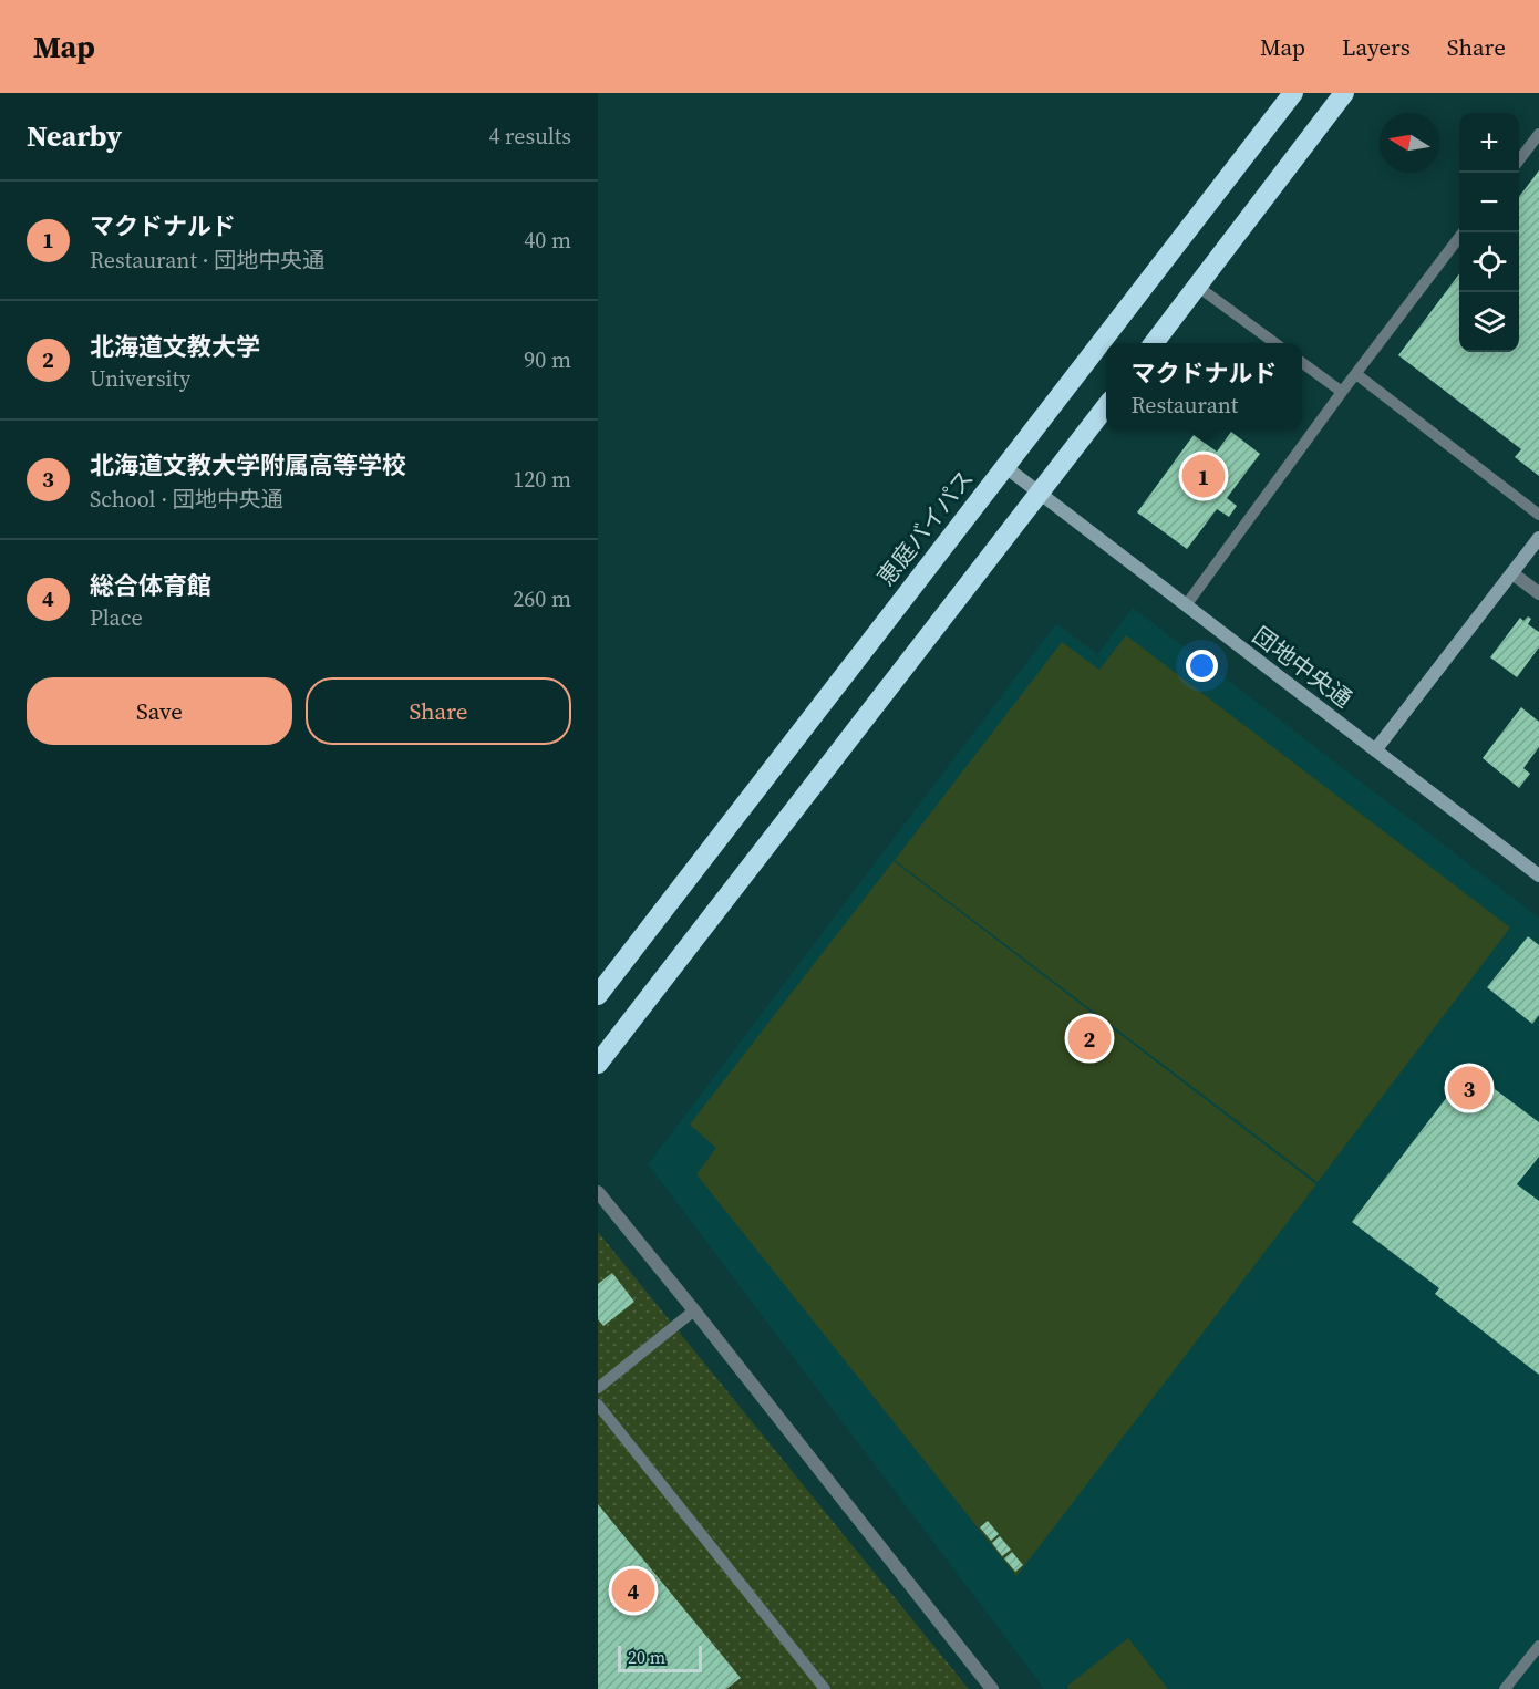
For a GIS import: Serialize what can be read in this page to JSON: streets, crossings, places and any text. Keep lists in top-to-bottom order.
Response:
{
  "streets": {
    "highway": ["恵庭バイパス"],
    "street": ["団地中央通"]
  },
  "crossings": [
    ["恵庭バイパス", "団地中央通"]
  ],
  "scale_bar": "20 m",
  "north": "left",
  "page": {
    "header": "Map",
    "nav": ["Map", "Layers", "Share"],
    "heading": ["Nearby", "4 results"],
    "map_buttons": ["+", "−"],
    "list": [
      {
        "mark": "1",
        "name": "マクドナルド",
        "note": "Restaurant · 団地中央通",
        "value": "40 m"
      },
      {
        "mark": "2",
        "name": "北海道文教大学",
        "note": "University",
        "value": "90 m"
      },
      {
        "mark": "3",
        "name": "北海道文教大学附属高等学校",
        "note": "School · 団地中央通",
        "value": "120 m"
      },
      {
        "mark": "4",
        "name": "総合体育館",
        "note": "Place",
        "value": "260 m"
      }
    ],
    "popup": ["マクドナルド", "Restaurant"],
    "pins": [
      "1",
      "2",
      "3",
      "4"
    ],
    "buttons": ["Save", "Share"],
    "scale": "20 m"
  }
}
